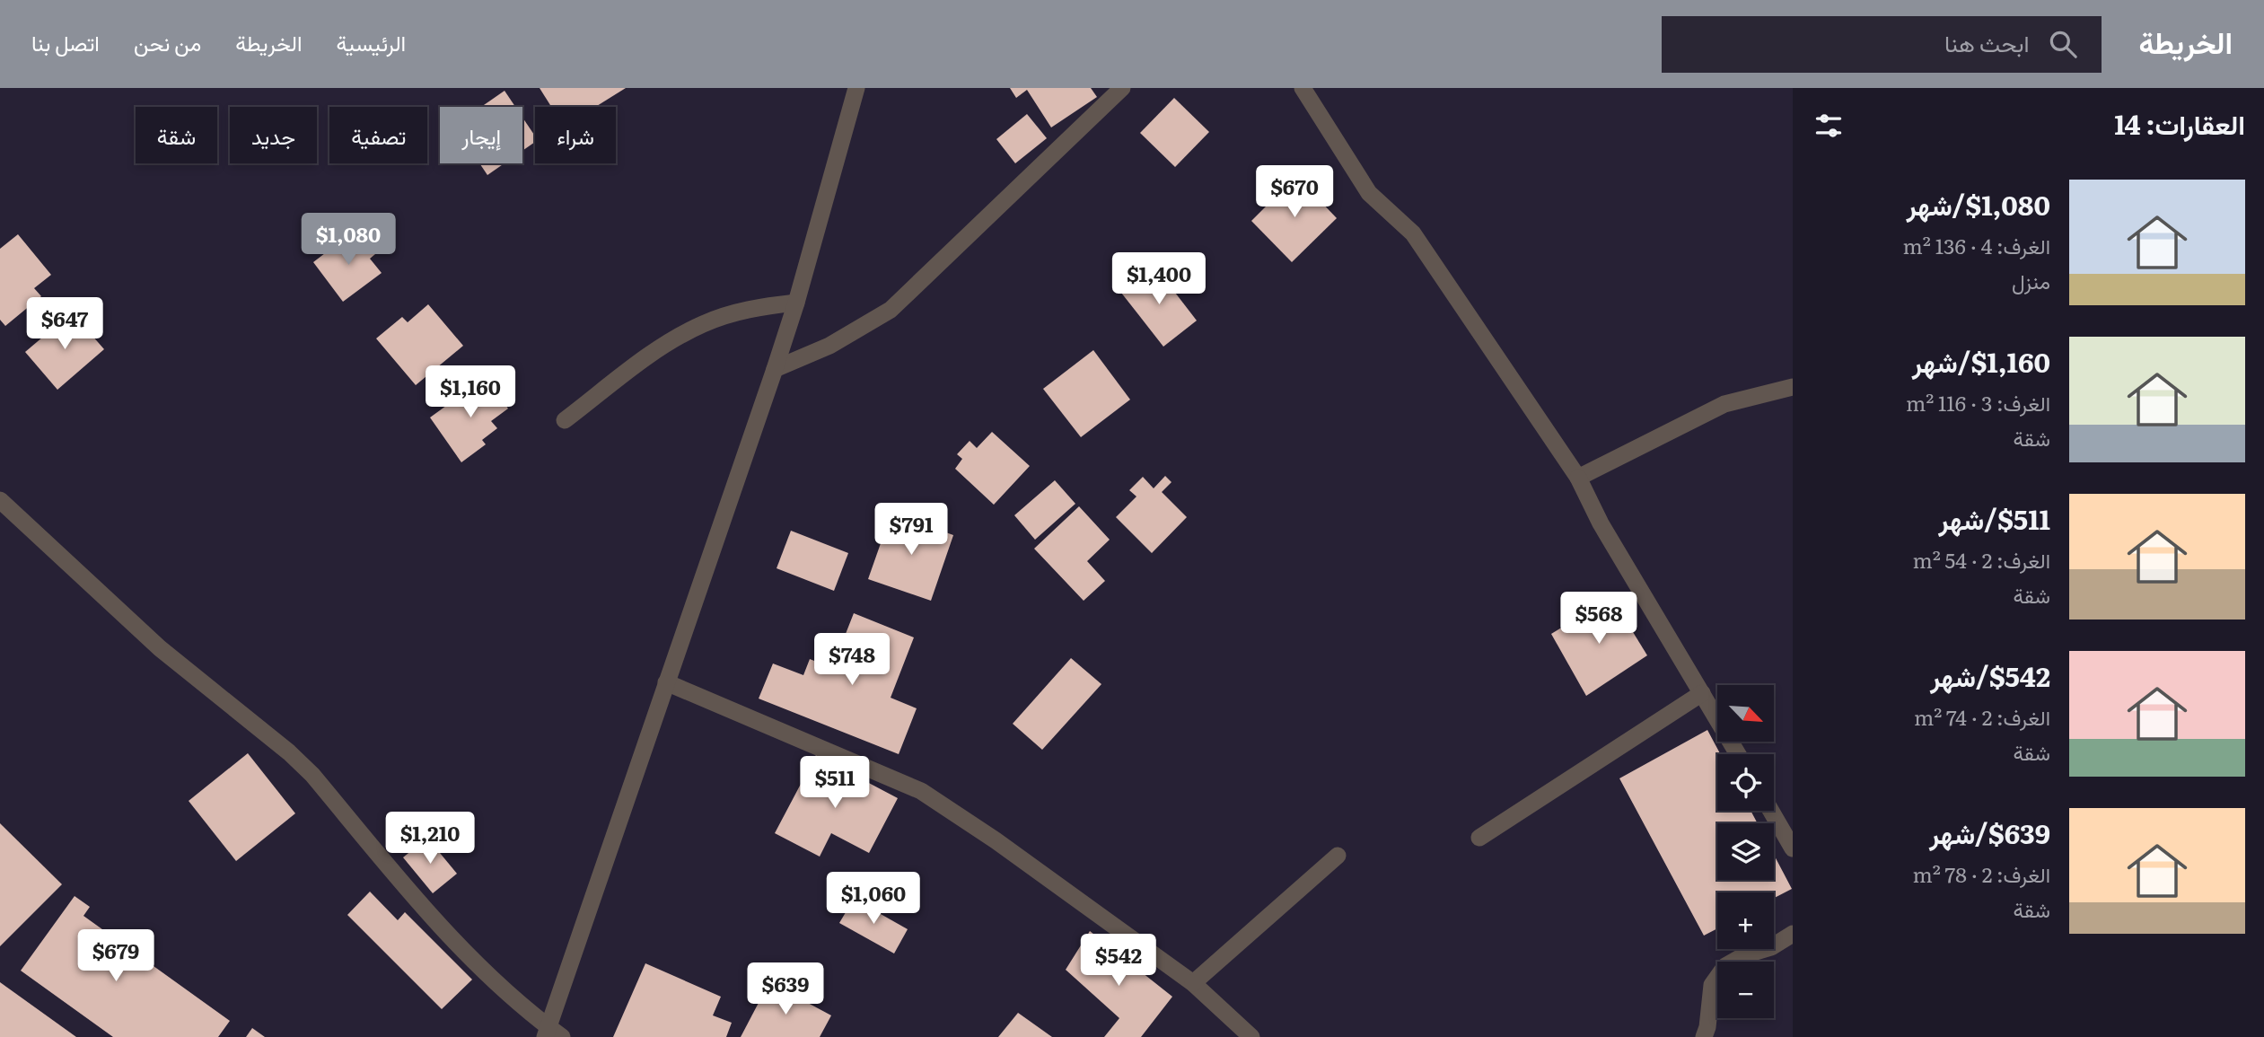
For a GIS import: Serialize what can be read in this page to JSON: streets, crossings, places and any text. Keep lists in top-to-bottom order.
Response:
{
  "north": "bottom right",
  "page": {
    "header": "الخريطة",
    "search": "ابحث هنا",
    "nav": [
      "الرئيسية",
      "الخريطة",
      "من نحن",
      "اتصل بنا"
    ],
    "heading": "العقارات: 14",
    "chip": [
      "شراء",
      "إيجار",
      "تصفية",
      "جديد",
      "شقة"
    ],
    "list": [
      {
        "name": "$1,080/شهر",
        "note": "الغرف: 4 · 136 m² · منزل"
      },
      {
        "name": "$1,160/شهر",
        "note": "الغرف: 3 · 116 m² · شقة"
      },
      {
        "name": "$511/شهر",
        "note": "الغرف: 2 · 54 m² · شقة"
      },
      {
        "name": "$542/شهر",
        "note": "الغرف: 2 · 74 m² · شقة"
      },
      {
        "name": "$639/شهر",
        "note": "الغرف: 2 · 78 m² · شقة"
      }
    ],
    "price": [
      "$670",
      "$1,080",
      "$1,400",
      "$647",
      "$1,160",
      "$791",
      "$568",
      "$748",
      "$511",
      "$1,210",
      "$1,060",
      "$679",
      "$542",
      "$639"
    ],
    "map_buttons": ["+", "−"]
  }
}
